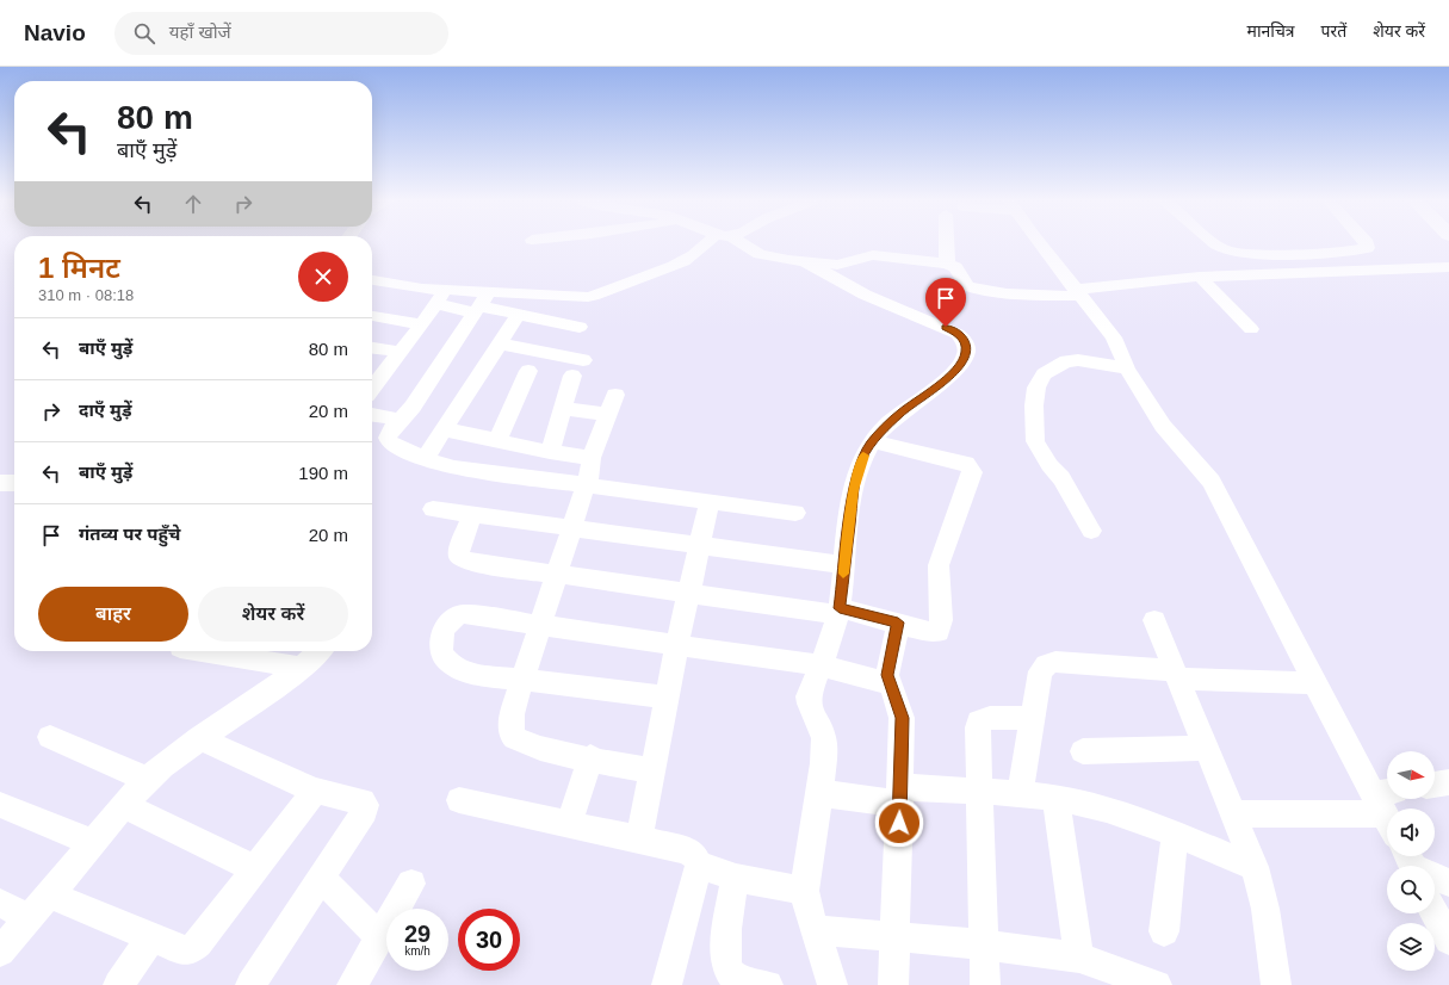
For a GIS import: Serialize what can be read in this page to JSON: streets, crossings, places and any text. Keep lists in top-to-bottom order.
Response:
{
  "north": "right",
  "page": {
    "header": "Navio",
    "search": "यहाँ खोजें",
    "nav": ["मानचित्र", "परतें", "शेयर करें"],
    "turn": ["80 m", "बाएँ मुड़ें"],
    "heading": ["1 मिनट", "310 m · 08:18"],
    "list": [
      {
        "name": "बाएँ मुड़ें",
        "value": "80 m"
      },
      {
        "name": "दाएँ मुड़ें",
        "value": "20 m"
      },
      {
        "name": "बाएँ मुड़ें",
        "value": "190 m"
      },
      {
        "name": "गंतव्य पर पहुँचे",
        "value": "20 m"
      }
    ],
    "buttons": ["बाहर", "शेयर करें"],
    "speed": "29 km/h",
    "limit": "30"
  }
}
